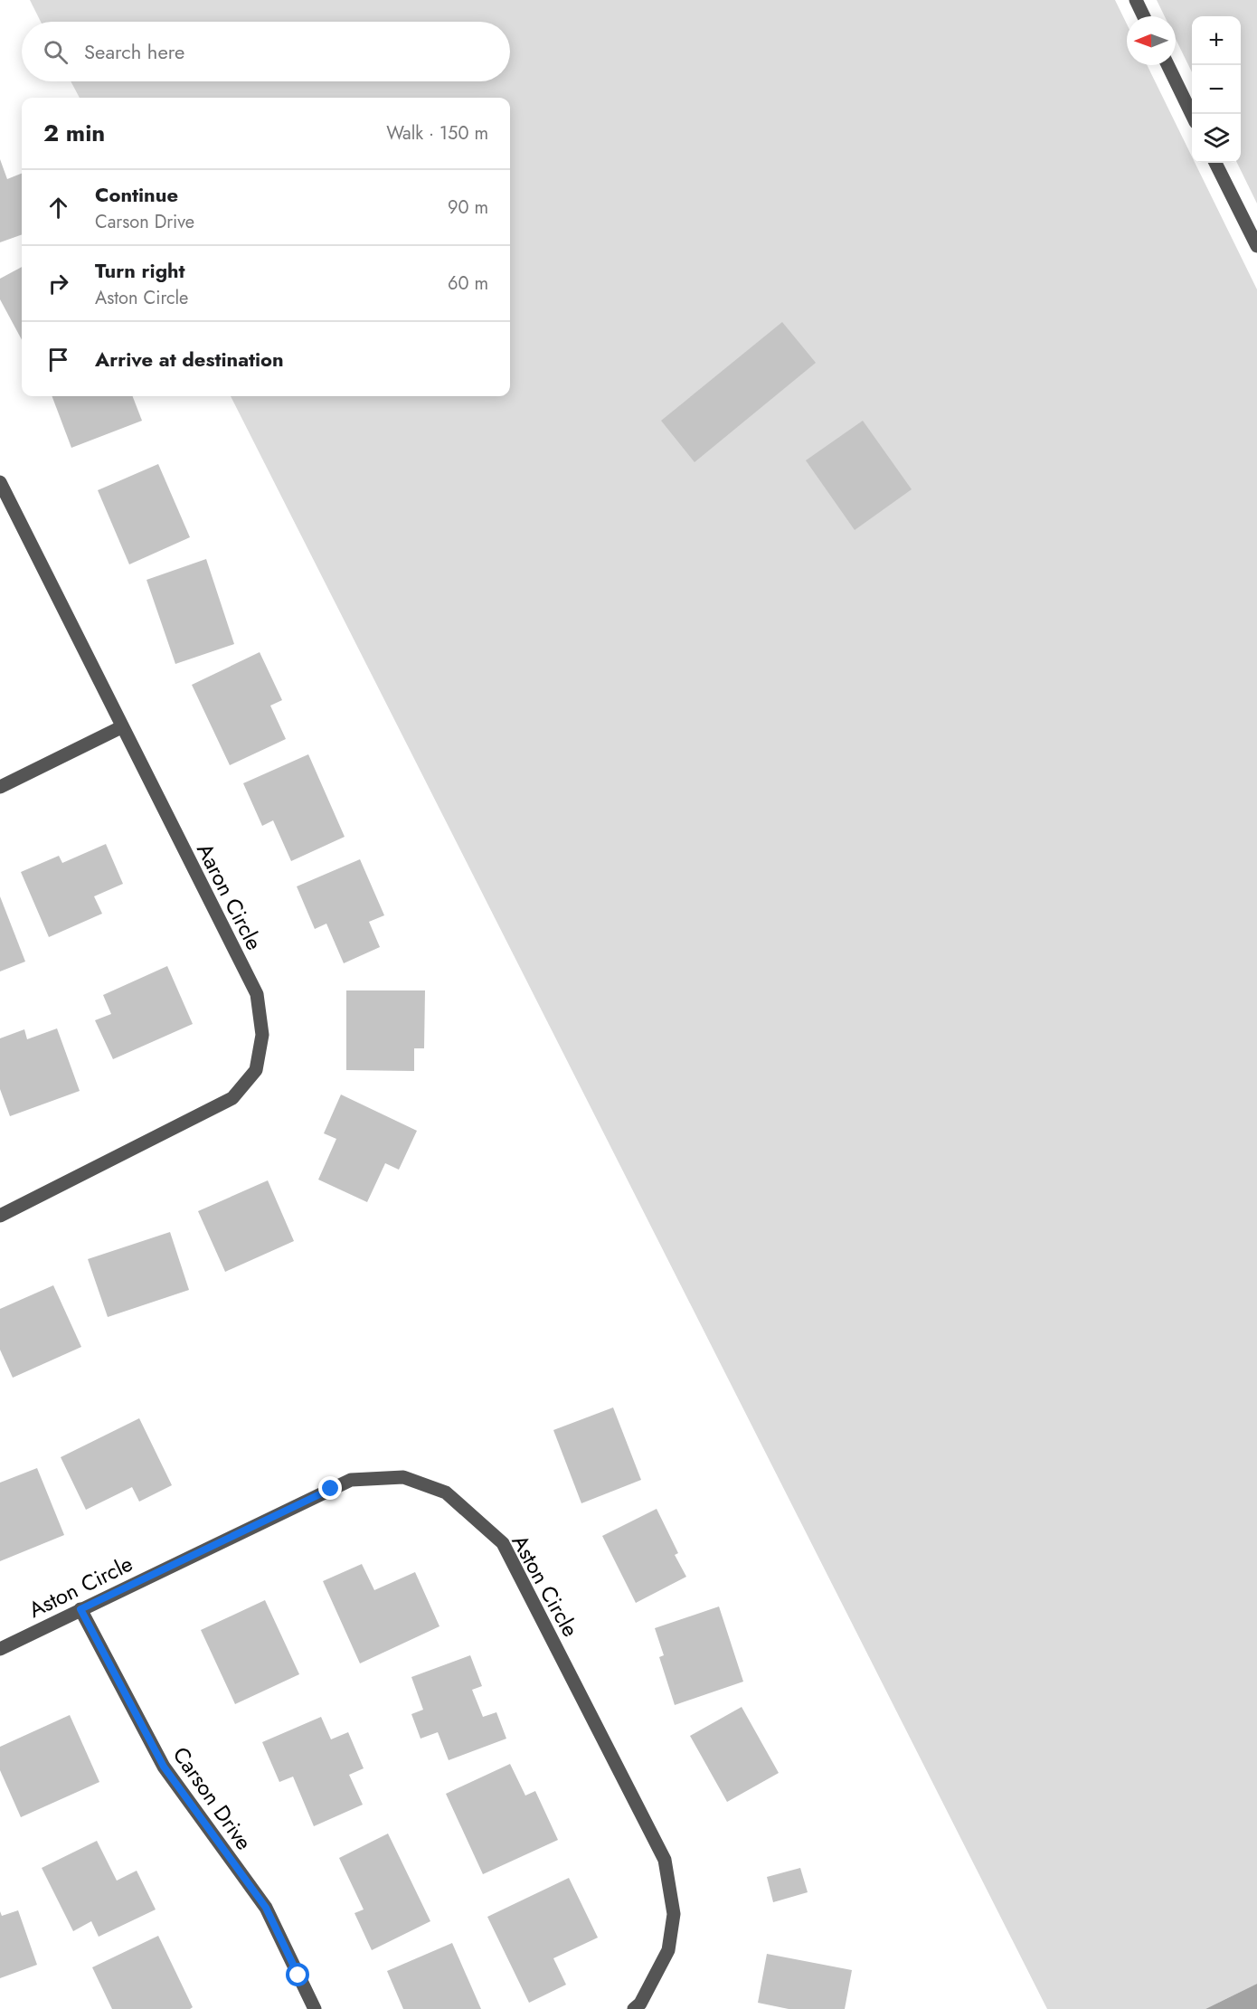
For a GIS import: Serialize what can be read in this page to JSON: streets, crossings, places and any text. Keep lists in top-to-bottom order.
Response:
{
  "streets": {
    "street": ["Aaron Circle", "Aston Circle", "Carson Drive"]
  },
  "crossings": [
    ["Aston Circle", "Carson Drive"]
  ],
  "north": "left",
  "page": {
    "map_buttons": ["+", "−"],
    "search": "Search here",
    "heading": ["2 min", "Walk · 150 m"],
    "list": [
      ["Continue", "Carson Drive", "90 m"],
      ["Turn right", "Aston Circle", "60 m"],
      "Arrive at destination"
    ]
  }
}
